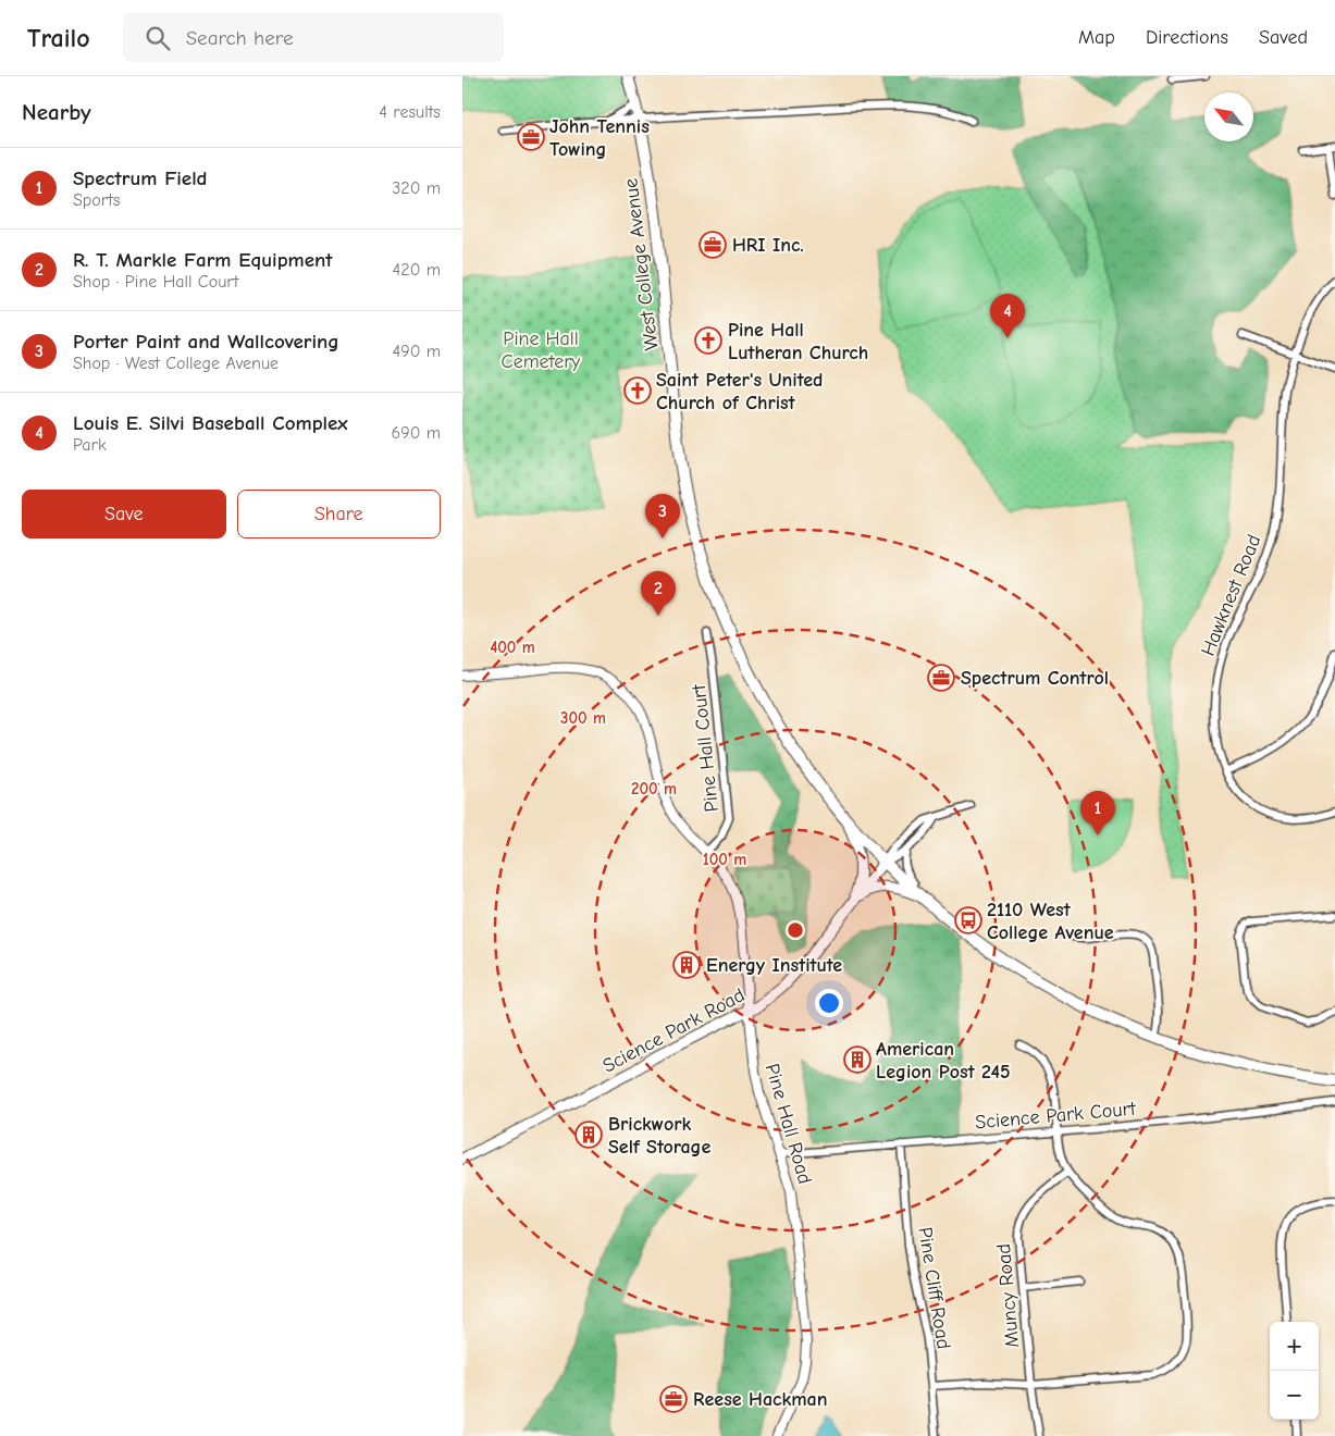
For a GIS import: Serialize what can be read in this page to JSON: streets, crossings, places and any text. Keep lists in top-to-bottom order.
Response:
{
  "streets": {
    "main road": ["West College Avenue", "Science Park Road"],
    "street": [
      "Hawknest Road",
      "Pine Hall Court",
      "Science Park Court",
      "Pine Hall Road",
      "Pine Cliff Road",
      "Muncy Road"
    ]
  },
  "crossings": [
    ["West College Avenue", "Science Park Road"],
    ["Pine Hall Court", "Pine Hall Road"],
    ["Science Park Road", "Pine Hall Road"],
    ["Science Park Court", "Pine Hall Road"],
    ["Science Park Court", "Pine Cliff Road"]
  ],
  "parks": ["Pine Hall Cemetery"],
  "places": {
    "office": [
      "John Tennis Towing",
      "HRI Inc.",
      "Spectrum Control",
      "Reese Hackman"
    ],
    "church": ["Pine Hall Lutheran Church", "Saint Peter's United Church of Christ"],
    "bus stop": ["2110 West College Avenue"],
    "building": ["Energy Institute", "American Legion Post 245", "Brickwork Self Storage"]
  },
  "north": "top left",
  "page": {
    "header": "Trailo",
    "search": "Search here",
    "nav": ["Map", "Directions", "Saved"],
    "heading": ["Nearby", "4 results"],
    "list": [
      {
        "mark": "1",
        "name": "Spectrum Field",
        "note": "Sports",
        "value": "320 m"
      },
      {
        "mark": "2",
        "name": "R. T. Markle Farm Equipment",
        "note": "Shop · Pine Hall Court",
        "value": "420 m"
      },
      {
        "mark": "3",
        "name": "Porter Paint and Wallcovering",
        "note": "Shop · West College Avenue",
        "value": "490 m"
      },
      {
        "mark": "4",
        "name": "Louis E. Silvi Baseball Complex",
        "note": "Park",
        "value": "690 m"
      }
    ],
    "pins": [
      "4",
      "3",
      "2",
      "1"
    ],
    "buttons": ["Save", "Share"],
    "map_buttons": ["+", "−"]
  },
  "rings": [
    "400 m",
    "300 m",
    "200 m",
    "100 m"
  ]
}
